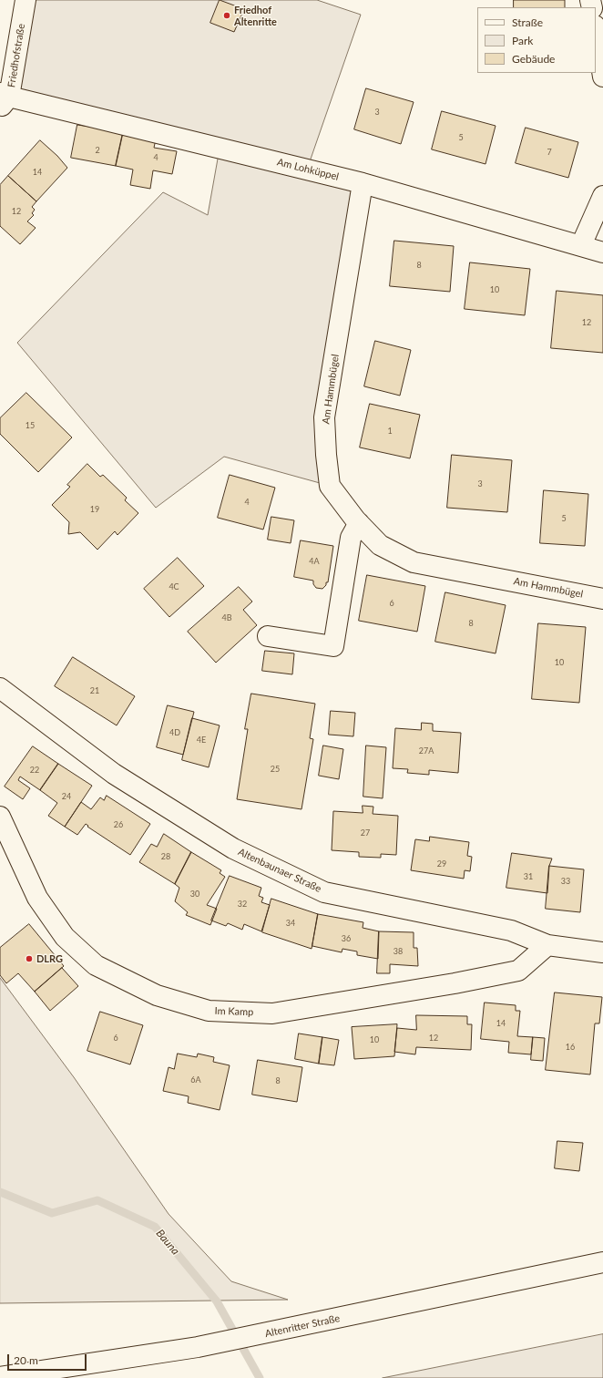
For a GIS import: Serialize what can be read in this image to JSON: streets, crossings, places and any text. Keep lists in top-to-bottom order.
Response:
{
  "streets": {
    "street": [
      "Friedhofstraße",
      "Am Lohküppel",
      "Am Hammbügel",
      "Altenbaunaer Straße",
      "Im Kamp",
      "Altenritter Straße"
    ]
  },
  "crossings": [
    ["Friedhofstraße", "Am Lohküppel"],
    ["Am Lohküppel", "Am Hammbügel"],
    ["Altenbaunaer Straße", "Im Kamp"]
  ],
  "water": ["Bauna"],
  "places": ["Friedhof Altenritte", "DLRG"],
  "house_numbers": [
    "3",
    "5",
    "2",
    "7",
    "4",
    "14",
    "12",
    "8",
    "10",
    "12",
    "15",
    "1",
    "3",
    "4",
    "19",
    "5",
    "4A",
    "4C",
    "6",
    "4B",
    "8",
    "10",
    "21",
    "4D",
    "4E",
    "27A",
    "25",
    "22",
    "24",
    "26",
    "27",
    "28",
    "29",
    "31",
    "33",
    "30",
    "32",
    "34",
    "36",
    "38",
    "14",
    "6",
    "12",
    "10",
    "16",
    "6A",
    "8"
  ],
  "legend": ["Straße", "Park", "Gebäude"],
  "scale_bar": "20 m"
}
